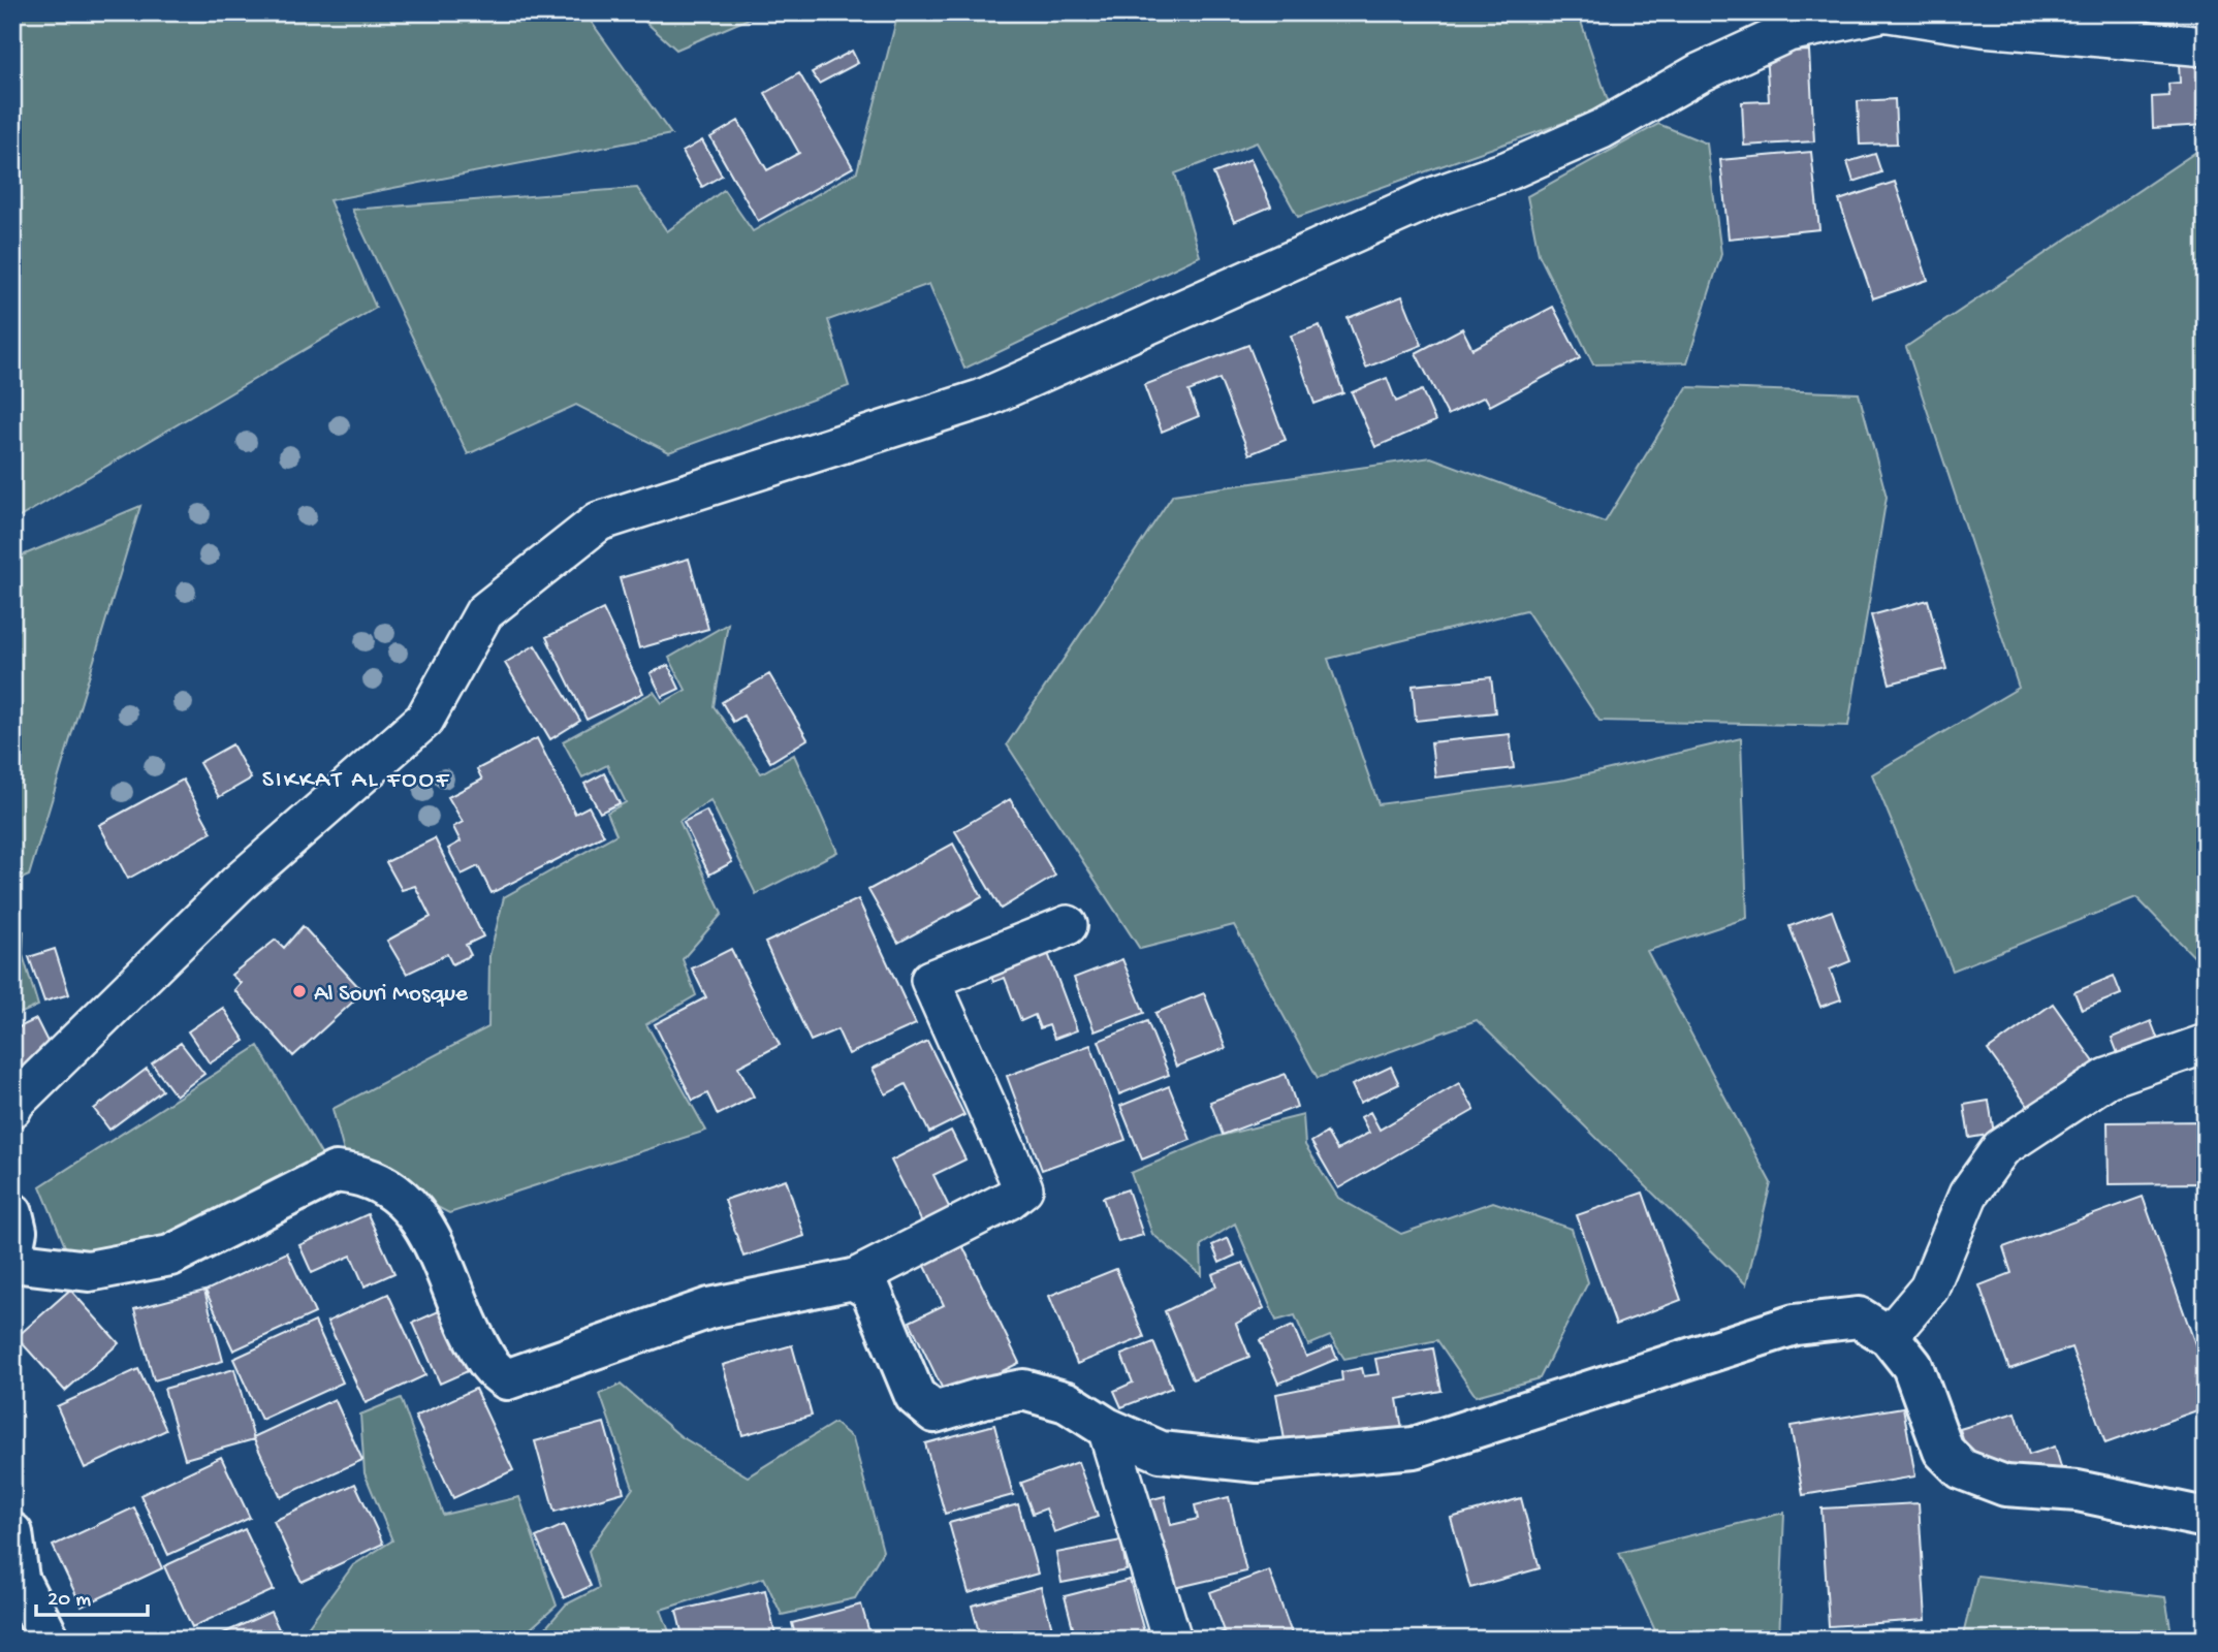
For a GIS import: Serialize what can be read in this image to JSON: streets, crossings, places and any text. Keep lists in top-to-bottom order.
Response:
{
  "districts": ["SIKKAT AL FOOF"],
  "places": ["Al Souri Mosque"],
  "scale_bar": "20 m"
}
